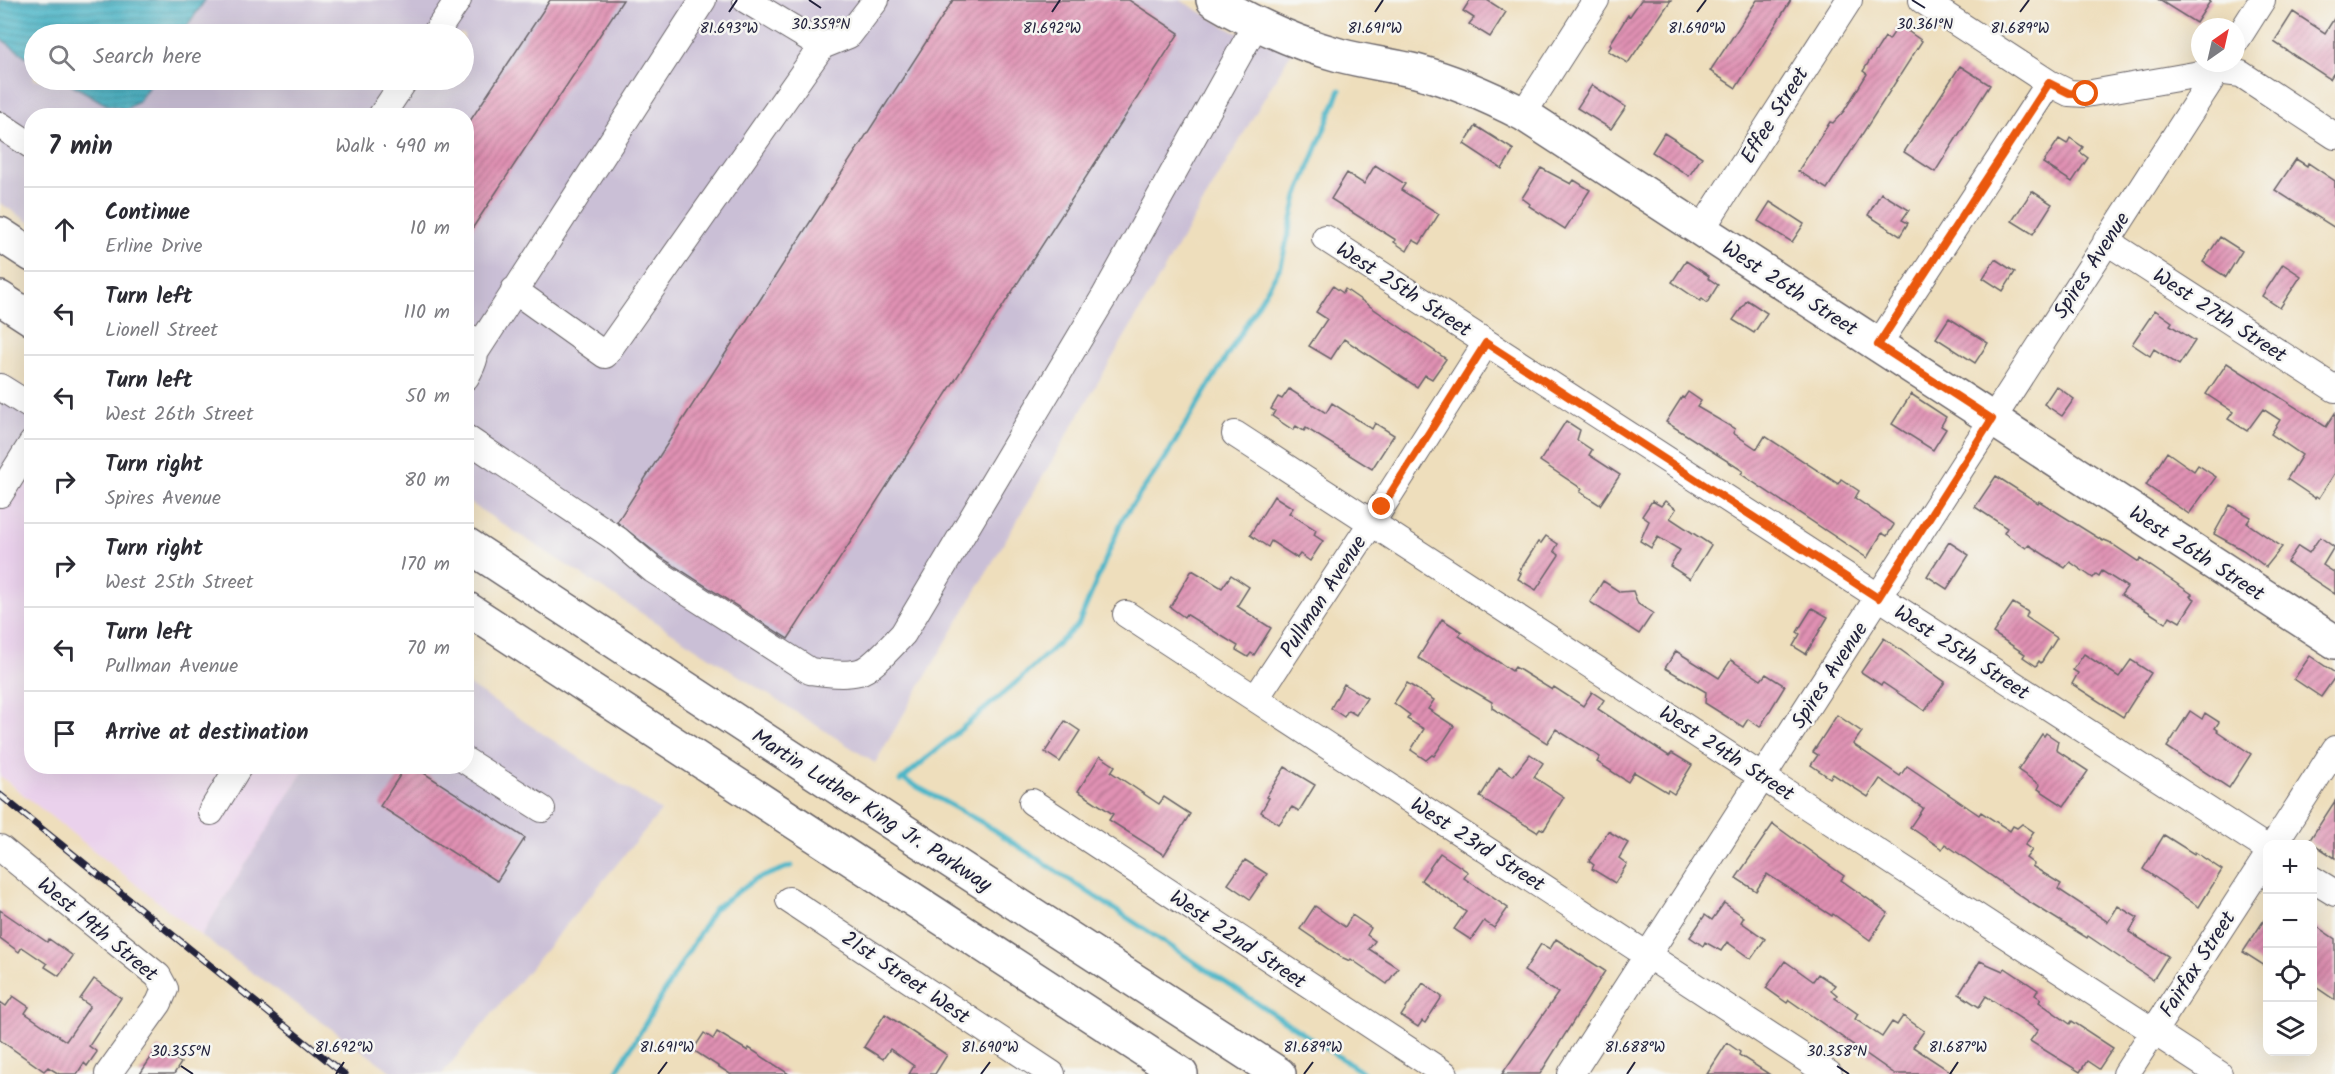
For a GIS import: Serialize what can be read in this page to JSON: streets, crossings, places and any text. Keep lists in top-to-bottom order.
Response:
{
  "streets": {
    "main road": ["West 26th Street", "Martin Luther King Jr. Parkway"],
    "street": [
      "Effee Street",
      "Spires Avenue",
      "West 25th Street",
      "West 27th Street",
      "Pullman Avenue",
      "West 24th Street",
      "West 23rd Street",
      "West 19th Street",
      "West 22nd Street",
      "Fairfax Street",
      "21st Street West"
    ]
  },
  "crossings": [
    ["Effee Street", "West 26th Street"],
    ["Spires Avenue", "West 26th Street"],
    ["Spires Avenue", "West 25th Street"],
    ["Spires Avenue", "West 27th Street"],
    ["Spires Avenue", "West 24th Street"],
    ["Spires Avenue", "West 23rd Street"],
    ["West 25th Street", "Pullman Avenue"],
    ["Pullman Avenue", "West 24th Street"],
    ["Pullman Avenue", "West 23rd Street"],
    ["West 24th Street", "Fairfax Street"]
  ],
  "north": "top right",
  "page": {
    "search": "Search here",
    "heading": ["7 min", "Walk · 490 m"],
    "list": [
      ["Continue", "Erline Drive", "10 m"],
      ["Turn left", "Lionell Street", "110 m"],
      ["Turn left", "West 26th Street", "50 m"],
      ["Turn right", "Spires Avenue", "80 m"],
      ["Turn right", "West 25th Street", "170 m"],
      ["Turn left", "Pullman Avenue", "70 m"],
      "Arrive at destination"
    ],
    "map_buttons": ["+", "−"]
  },
  "coordinates": [
    "30.359°N",
    "30.361°N",
    "81.693°W",
    "81.692°W",
    "81.691°W",
    "81.690°W",
    "81.689°W",
    "81.688°W",
    "81.687°W",
    "30.355°N",
    "30.358°N"
  ]
}
